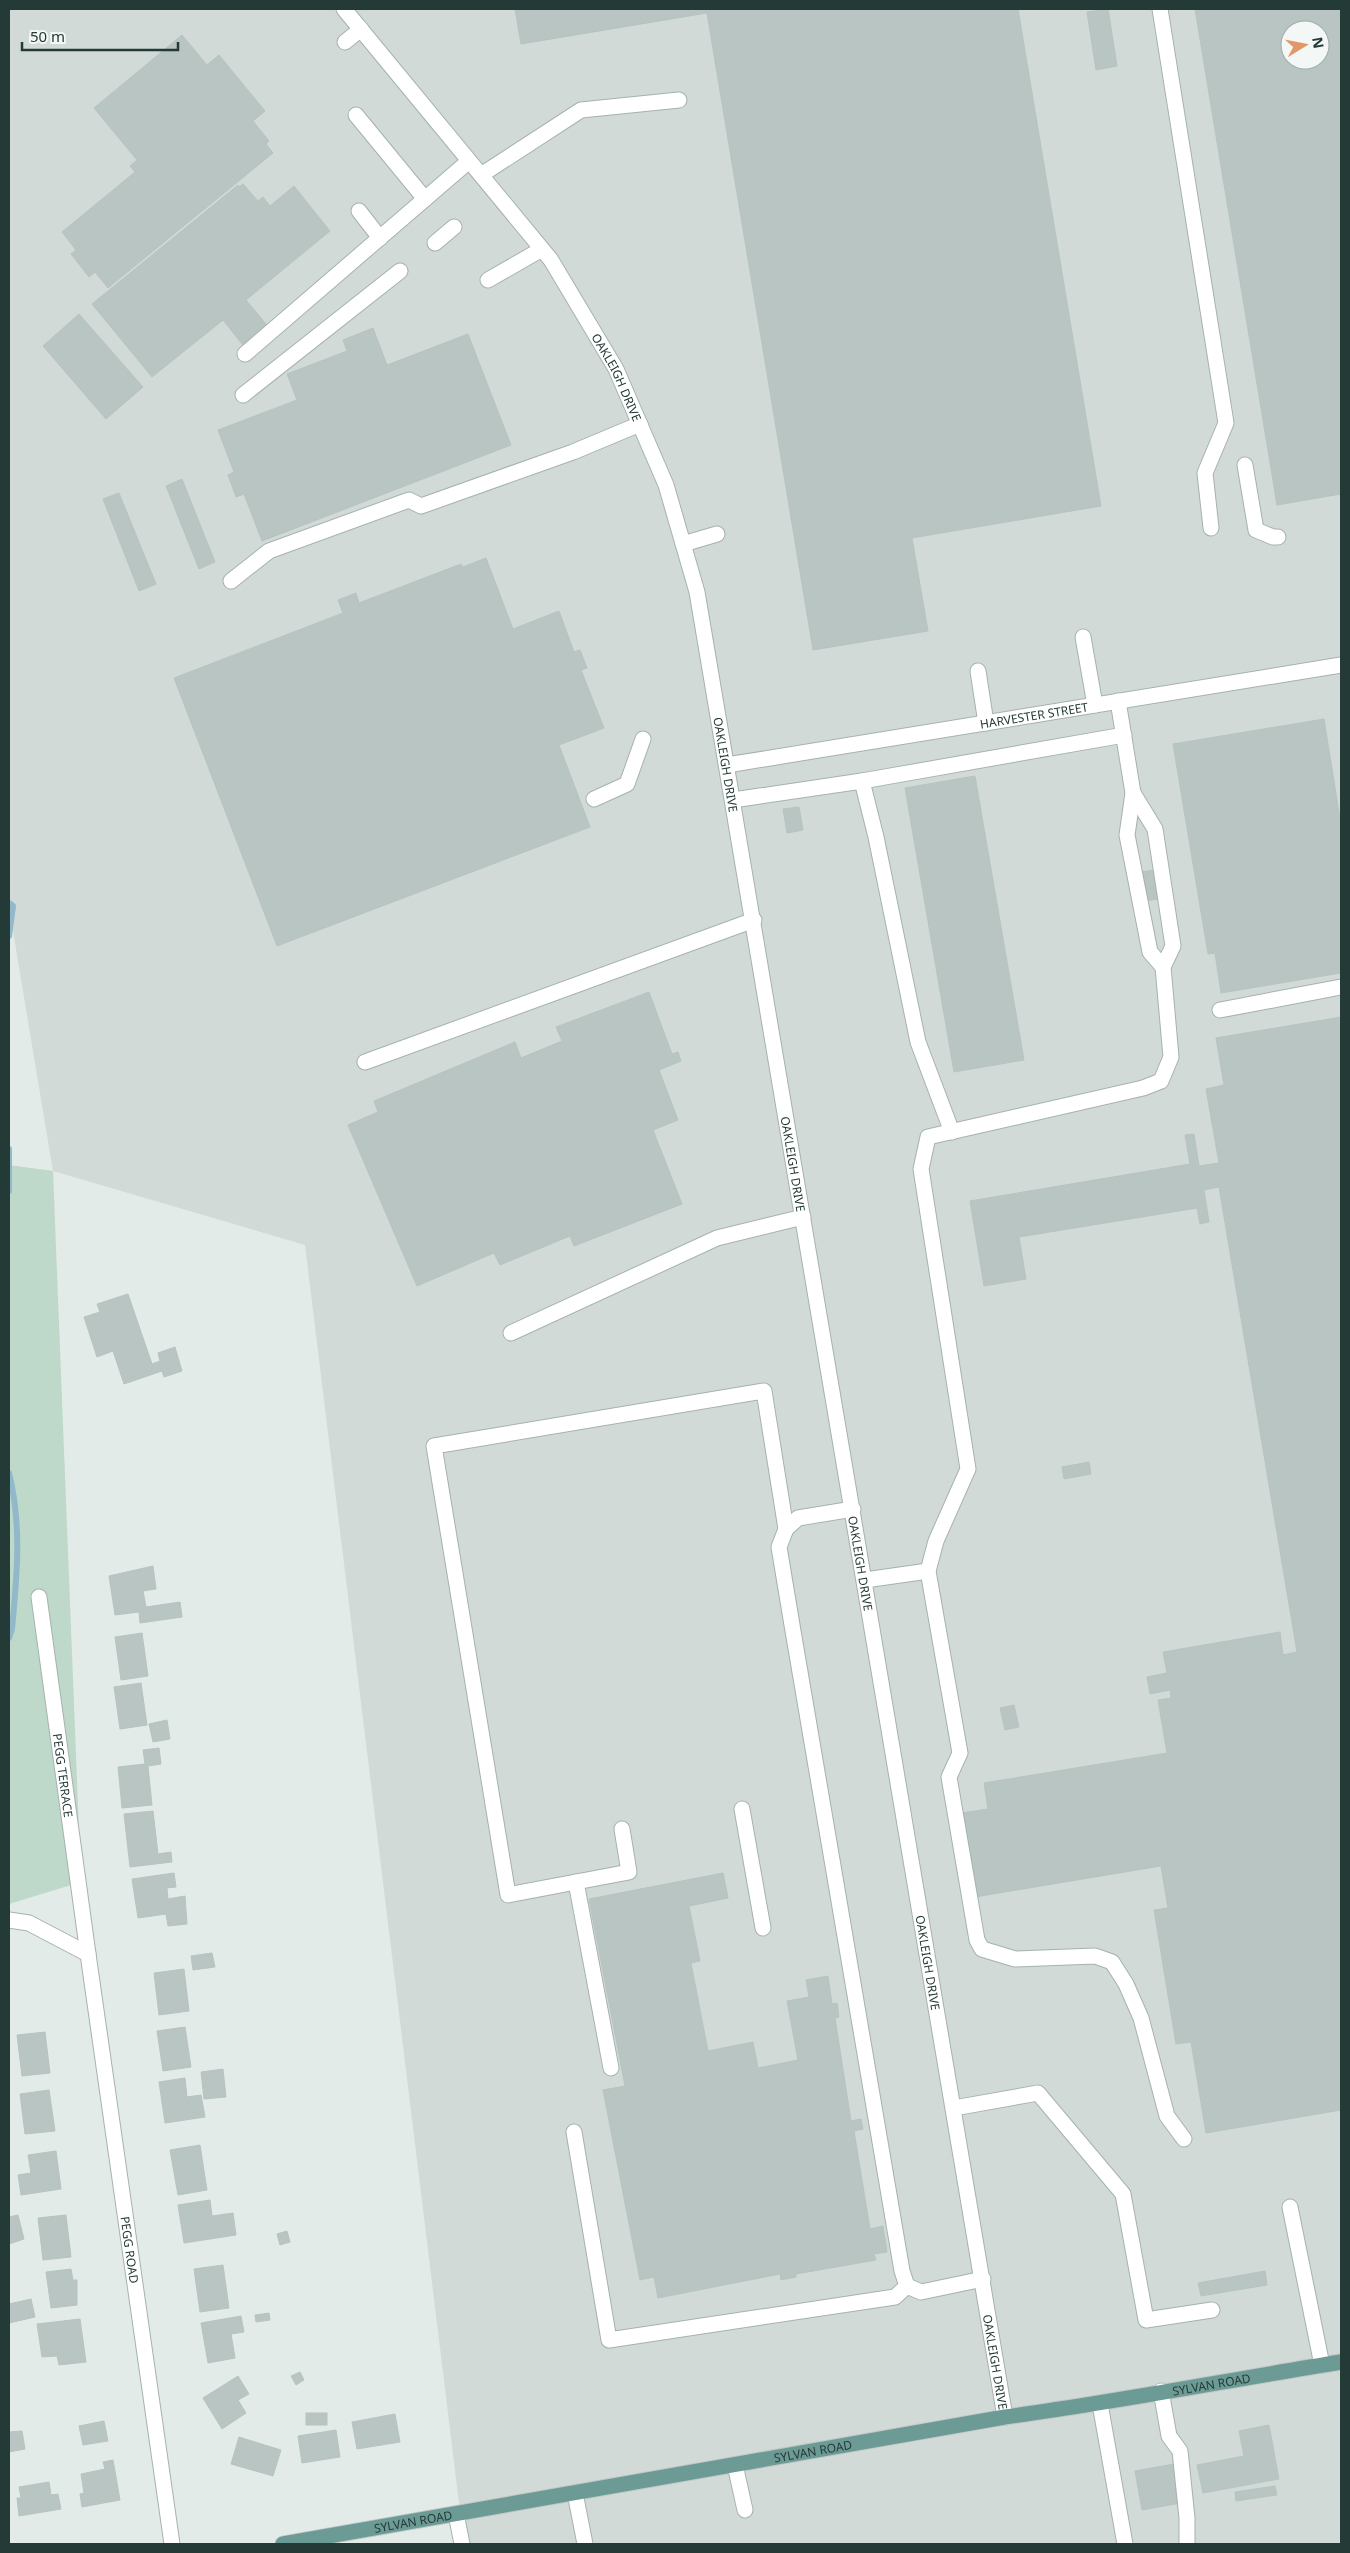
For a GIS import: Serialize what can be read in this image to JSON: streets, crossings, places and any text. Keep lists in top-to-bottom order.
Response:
{
  "streets": {
    "main road": ["SYLVAN ROAD"],
    "street": [
      "OAKLEIGH DRIVE",
      "HARVESTER STREET",
      "PEGG TERRACE",
      "PEGG ROAD"
    ]
  },
  "crossings": [
    ["OAKLEIGH DRIVE", "HARVESTER STREET"],
    ["OAKLEIGH DRIVE", "SYLVAN ROAD"],
    ["PEGG TERRACE", "PEGG ROAD"]
  ],
  "scale_bar": "50 m",
  "north": "right"
}
